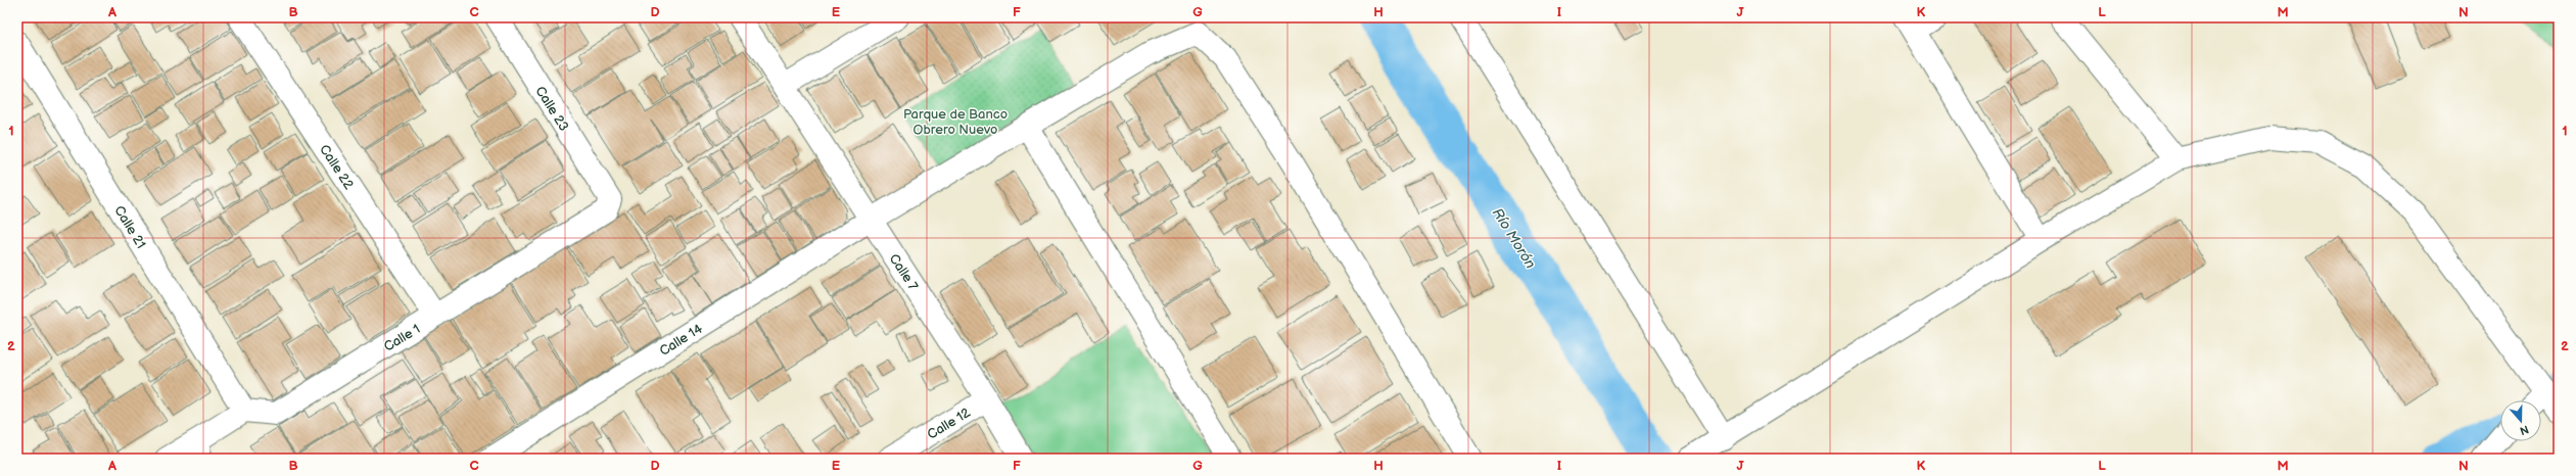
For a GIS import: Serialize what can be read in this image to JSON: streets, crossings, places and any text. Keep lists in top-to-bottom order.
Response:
{
  "streets": {
    "street": [
      "Calle 23",
      "Calle 22",
      "Calle 21",
      "Calle 7",
      "Calle 1",
      "Calle 14",
      "Calle 12"
    ]
  },
  "crossings": [
    ["Calle 23", "Calle 1"],
    ["Calle 22", "Calle 1"],
    ["Calle 21", "Calle 1"],
    ["Calle 7", "Calle 14"],
    ["Calle 7", "Calle 12"]
  ],
  "water": ["Río Morón"],
  "parks": ["Parque de Banco Obrero Nuevo"],
  "north": "bottom",
  "grid": {
    "columns": [
      "A",
      "B",
      "C",
      "D",
      "E",
      "F",
      "G",
      "H",
      "I",
      "J",
      "K",
      "L",
      "M",
      "N"
    ],
    "rows": ["1", "2"]
  }
}
